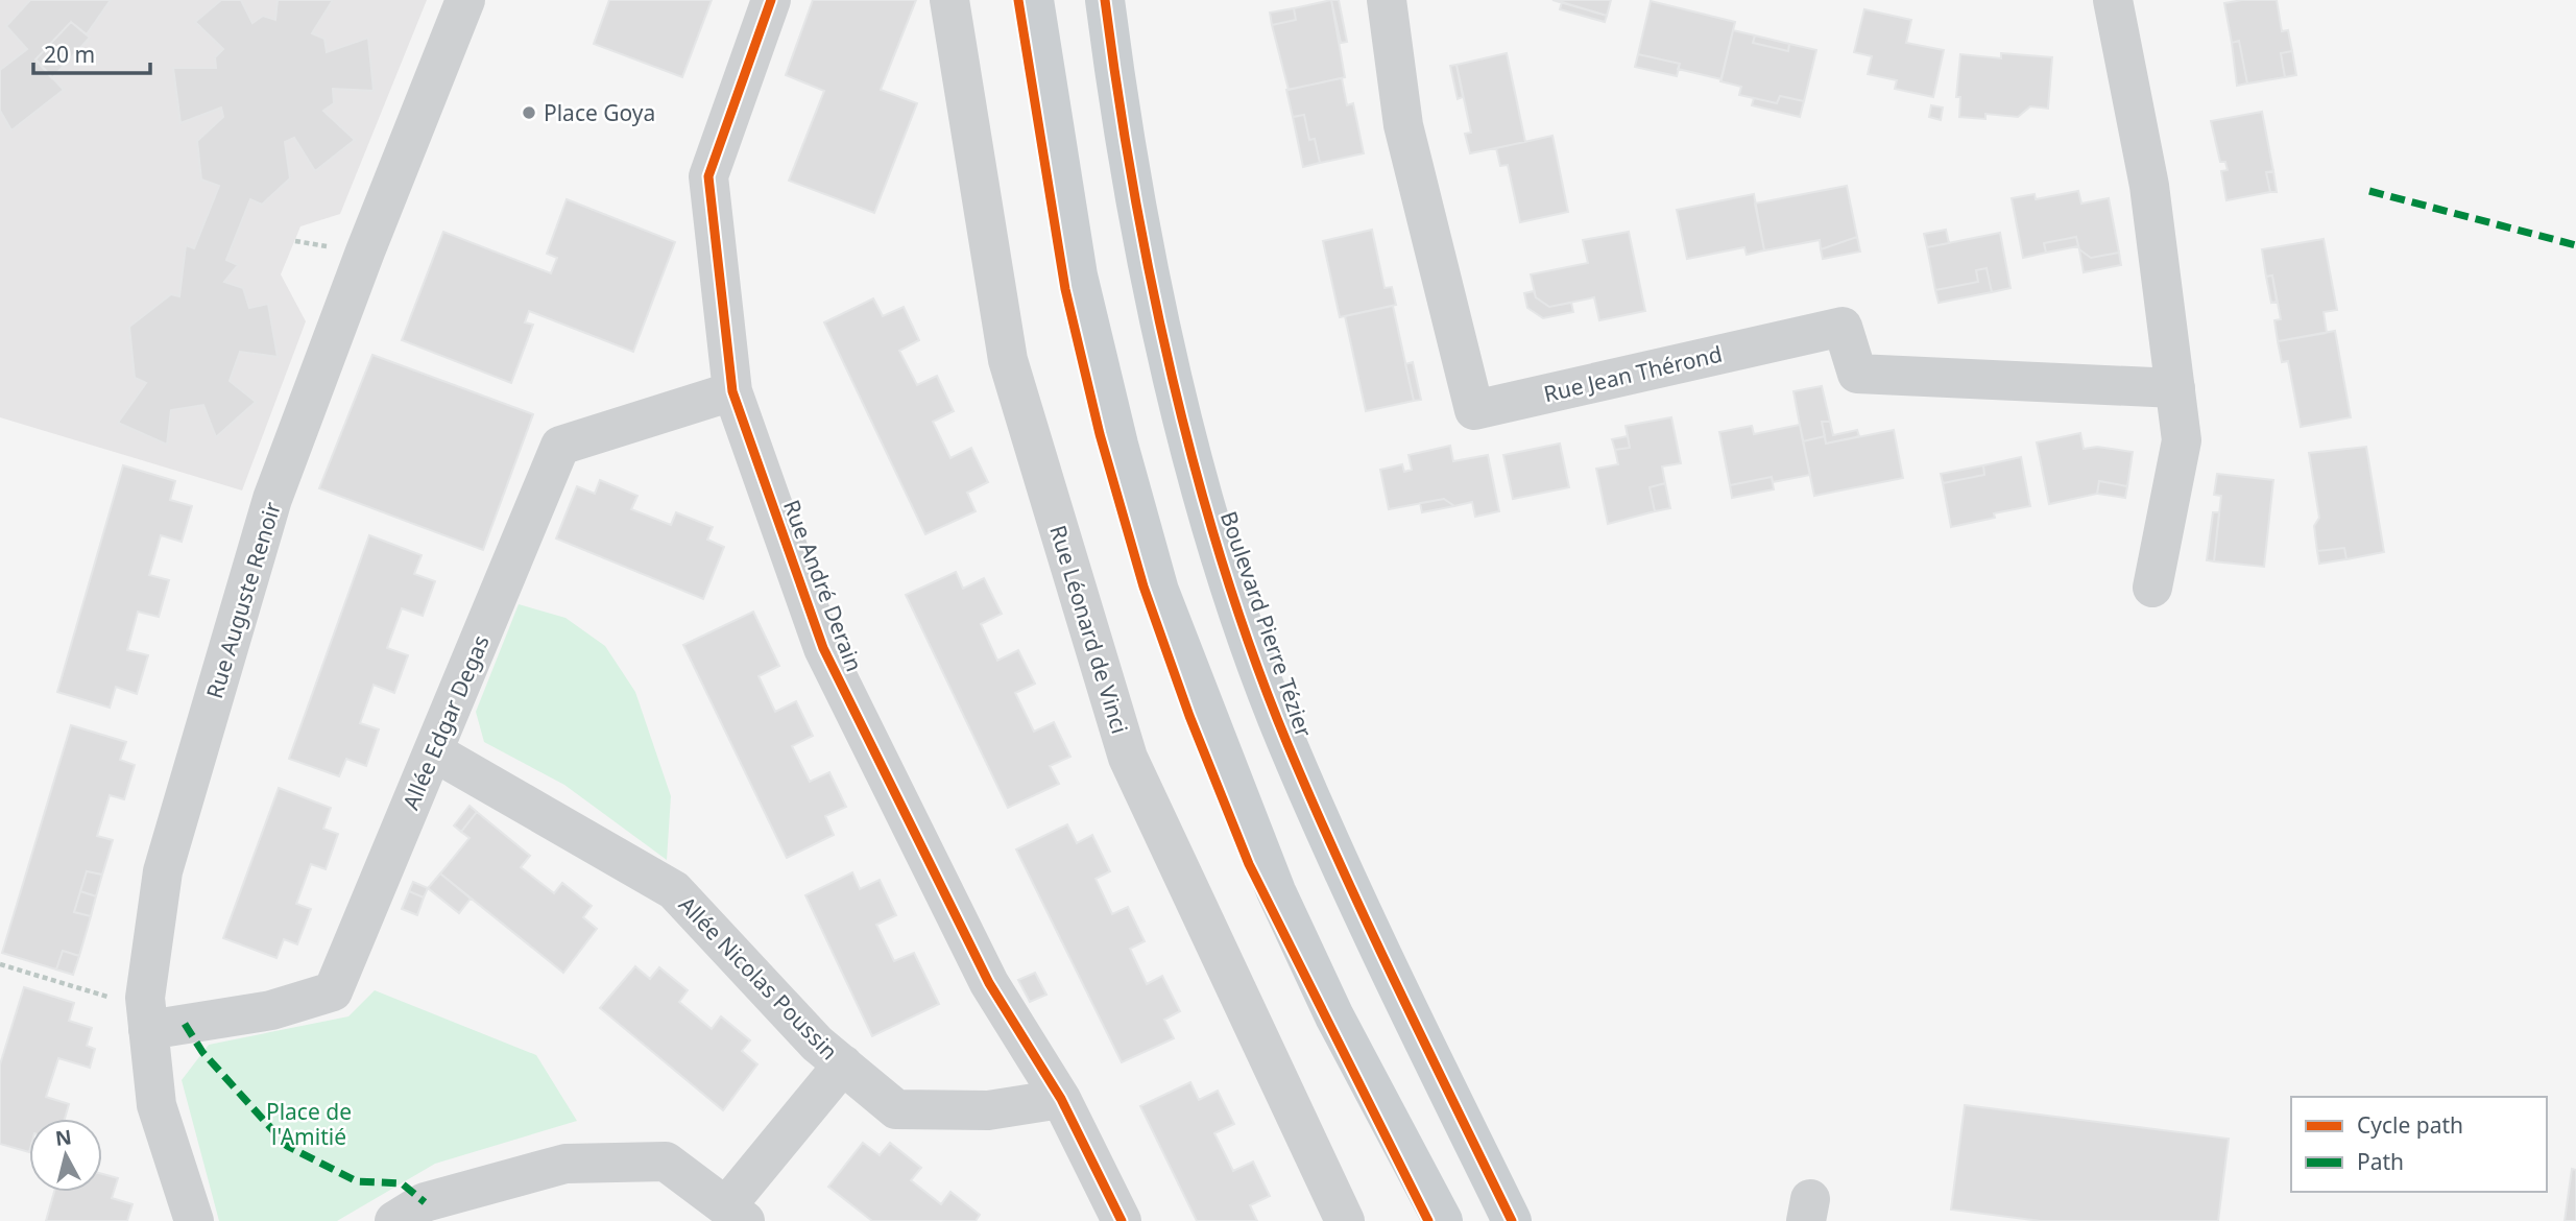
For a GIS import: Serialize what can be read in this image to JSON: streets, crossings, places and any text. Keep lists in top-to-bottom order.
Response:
{
  "streets": {
    "main road": ["Boulevard Pierre Tézier"],
    "street": [
      "Rue Jean Thérond",
      "Rue André Derain",
      "Rue Auguste Renoir",
      "Rue Léonard de Vinci",
      "Allée Edgar Degas",
      "Allée Nicolas Poussin"
    ]
  },
  "crossings": [
    ["Rue André Derain", "Allée Edgar Degas"],
    ["Rue André Derain", "Allée Nicolas Poussin"],
    ["Rue Auguste Renoir", "Allée Edgar Degas"],
    ["Allée Edgar Degas", "Allée Nicolas Poussin"]
  ],
  "parks": ["Place de l'Amitié"],
  "places": ["Place Goya"],
  "legend": ["Cycle path", "Path"],
  "scale_bar": "20 m",
  "north": "top"
}
